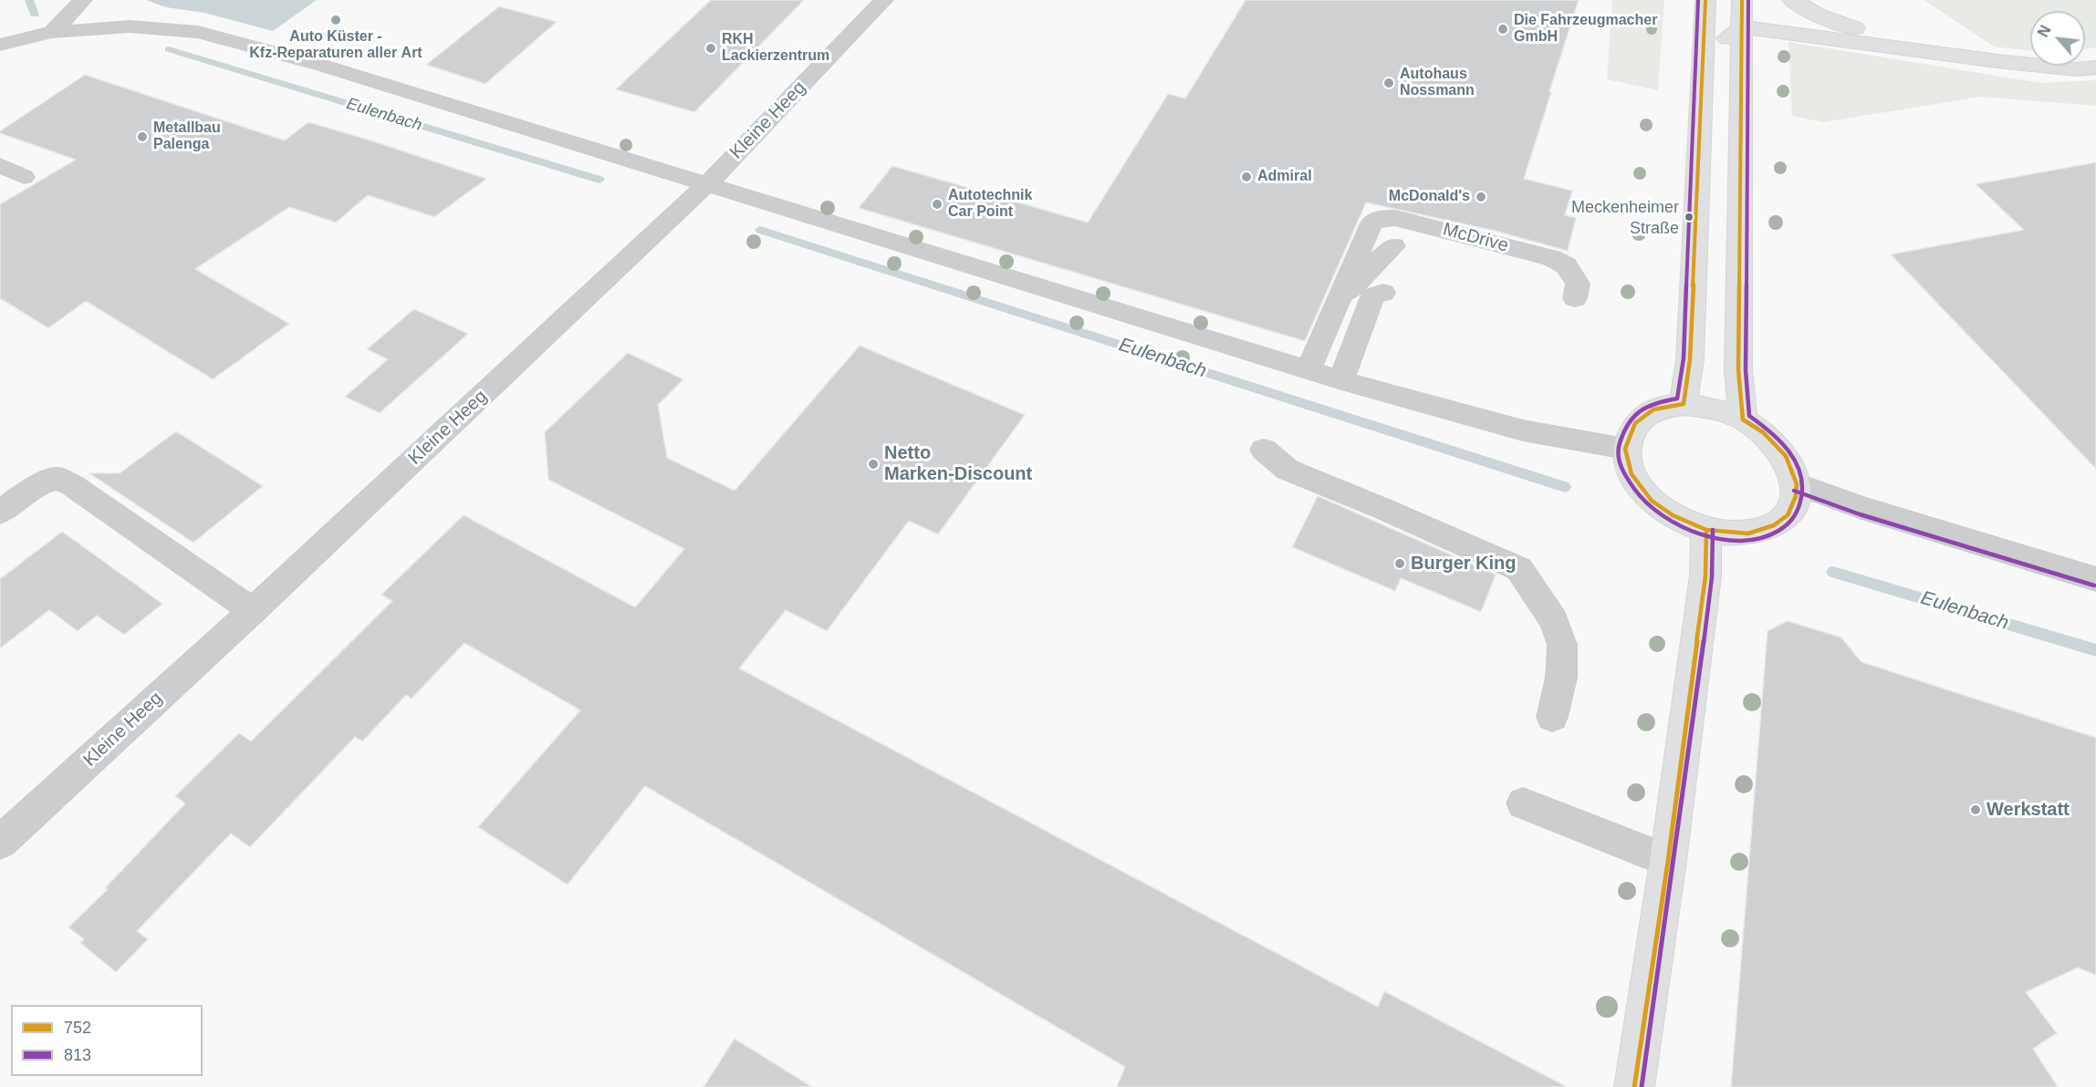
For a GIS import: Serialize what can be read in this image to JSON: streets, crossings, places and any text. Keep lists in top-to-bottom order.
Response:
{
  "streets": {
    "street": ["Kleine Heeg", "McDrive"]
  },
  "water": ["Eulenbach"],
  "places": [
    "Auto Küster - Kfz-Reparaturen aller Art",
    "Die Fahrzeugmacher GmbH",
    "RKH Lackierzentrum",
    "Autohaus Nossmann",
    "Metallbau Palenga",
    "Admiral",
    "McDonald's",
    "Autotechnik Car Point",
    "Meckenheimer Straße",
    "Netto Marken-Discount",
    "Burger King",
    "Werkstatt"
  ],
  "lines": ["transit line 752", "transit line 813"],
  "legend": ["752", "813"],
  "north": "top left"
}
